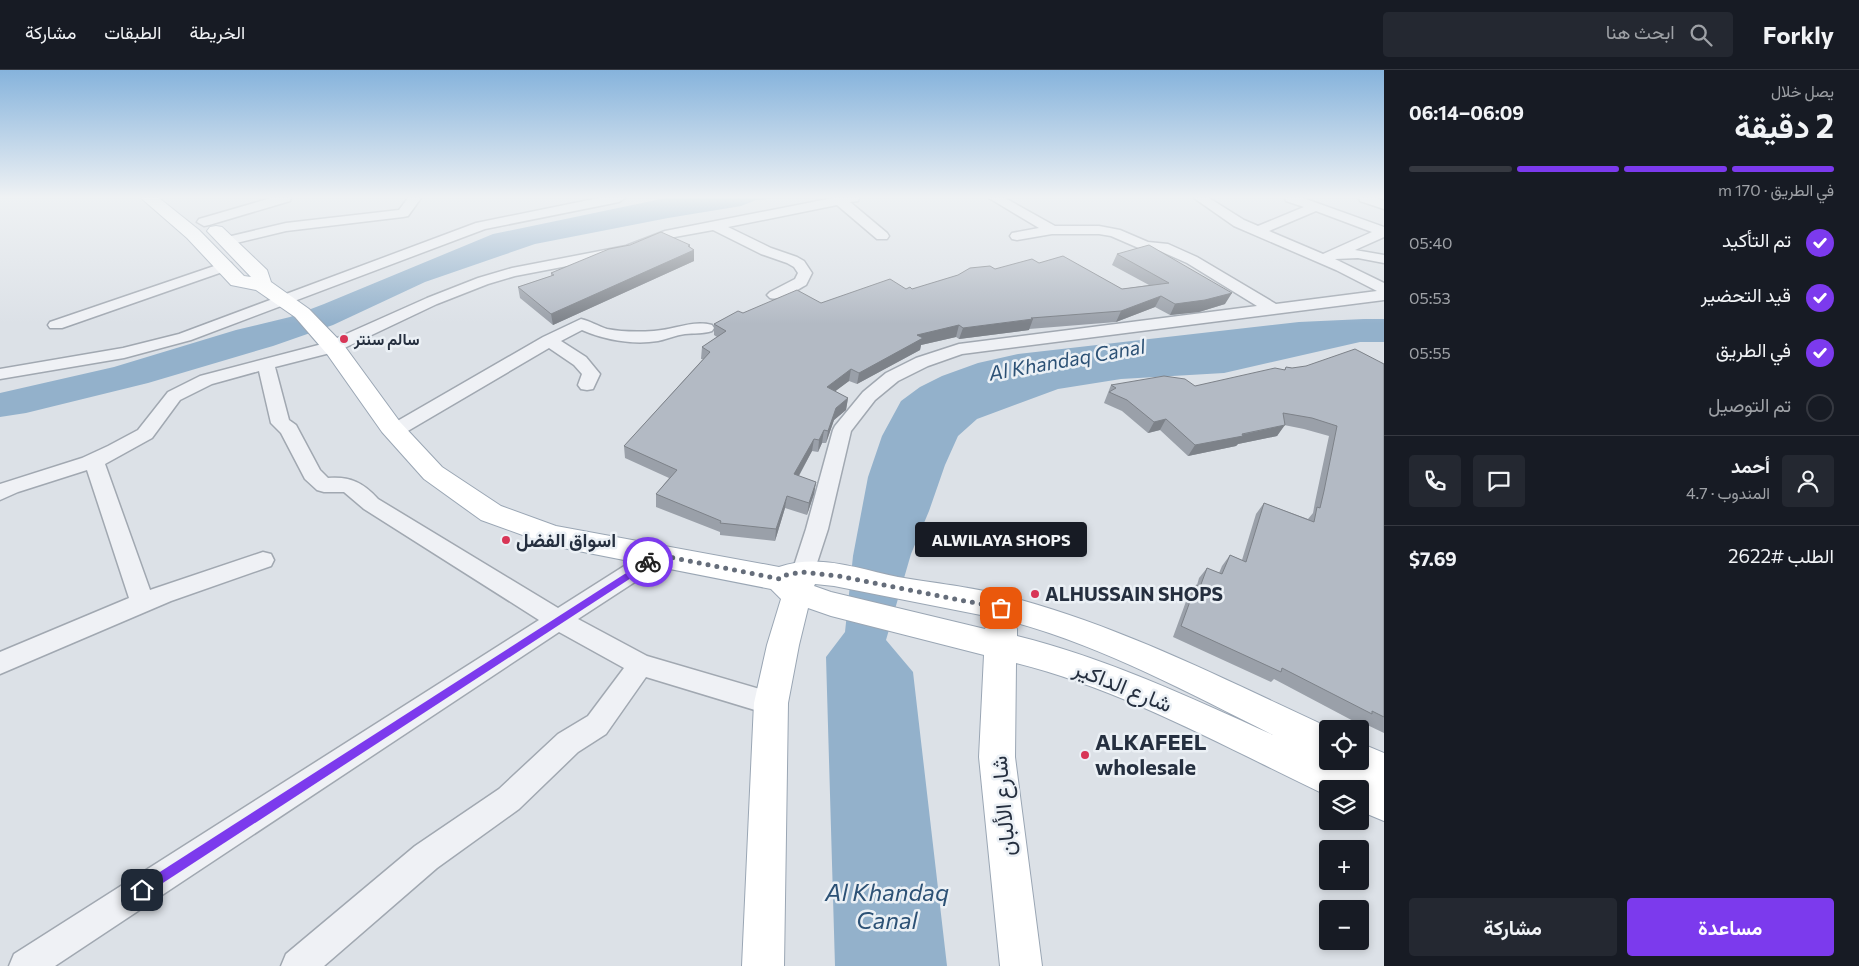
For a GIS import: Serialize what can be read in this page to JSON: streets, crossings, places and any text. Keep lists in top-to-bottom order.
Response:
{
  "streets": {
    "main road": ["شارع الداكير", "شارع الألبان"]
  },
  "crossings": [
    ["شارع الداكير", "شارع الألبان"]
  ],
  "water": ["Al Khandaq Canal"],
  "places": [
    "سالم سنتر",
    "اسواق الفضل",
    "ALHUSSAIN SHOPS",
    "ALWILAYA SHOPS",
    "ALKAFEEL wholesale"
  ],
  "page": {
    "header": "Forkly",
    "search": "ابحث هنا",
    "nav": ["الخريطة", "الطبقات", "مشاركة"],
    "heading": ["2 دقيقة", "يصل خلال", "06:09–06:14"],
    "panel": [
      "أحمد",
      "المندوب · 4.7",
      "الطلب #2622",
      "$7.69"
    ],
    "bar": "في الطريق · 170 m",
    "list": [
      ["تم التأكيد", "05:40"],
      ["قيد التحضير", "05:53"],
      ["في الطريق", "05:55"],
      "تم التوصيل"
    ],
    "bubble": "ALWILAYA SHOPS",
    "map_buttons": ["+", "−"],
    "buttons": ["مساعدة", "مشاركة"]
  }
}
